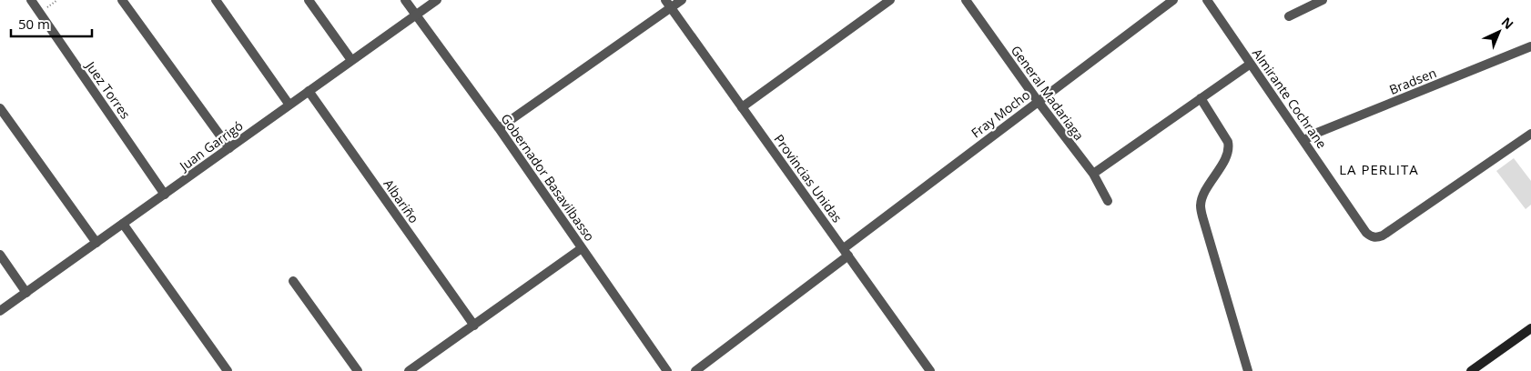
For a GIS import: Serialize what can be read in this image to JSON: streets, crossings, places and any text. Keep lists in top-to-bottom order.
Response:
{
  "streets": {
    "street": [
      "Bradsen",
      "Juez Torres",
      "General Madariaga",
      "Almirante Cochrane",
      "Fray Mocho",
      "Juan Garrigó",
      "Gobernador Basavilbasso",
      "Provincias Unidas",
      "Albariño"
    ]
  },
  "crossings": [
    ["Bradsen", "Almirante Cochrane"],
    ["Juez Torres", "Juan Garrigó"],
    ["General Madariaga", "Fray Mocho"],
    ["Fray Mocho", "Provincias Unidas"],
    ["Juan Garrigó", "Gobernador Basavilbasso"],
    ["Juan Garrigó", "Albariño"]
  ],
  "districts": ["LA PERLITA"],
  "scale_bar": "50 m",
  "north": "top right"
}
